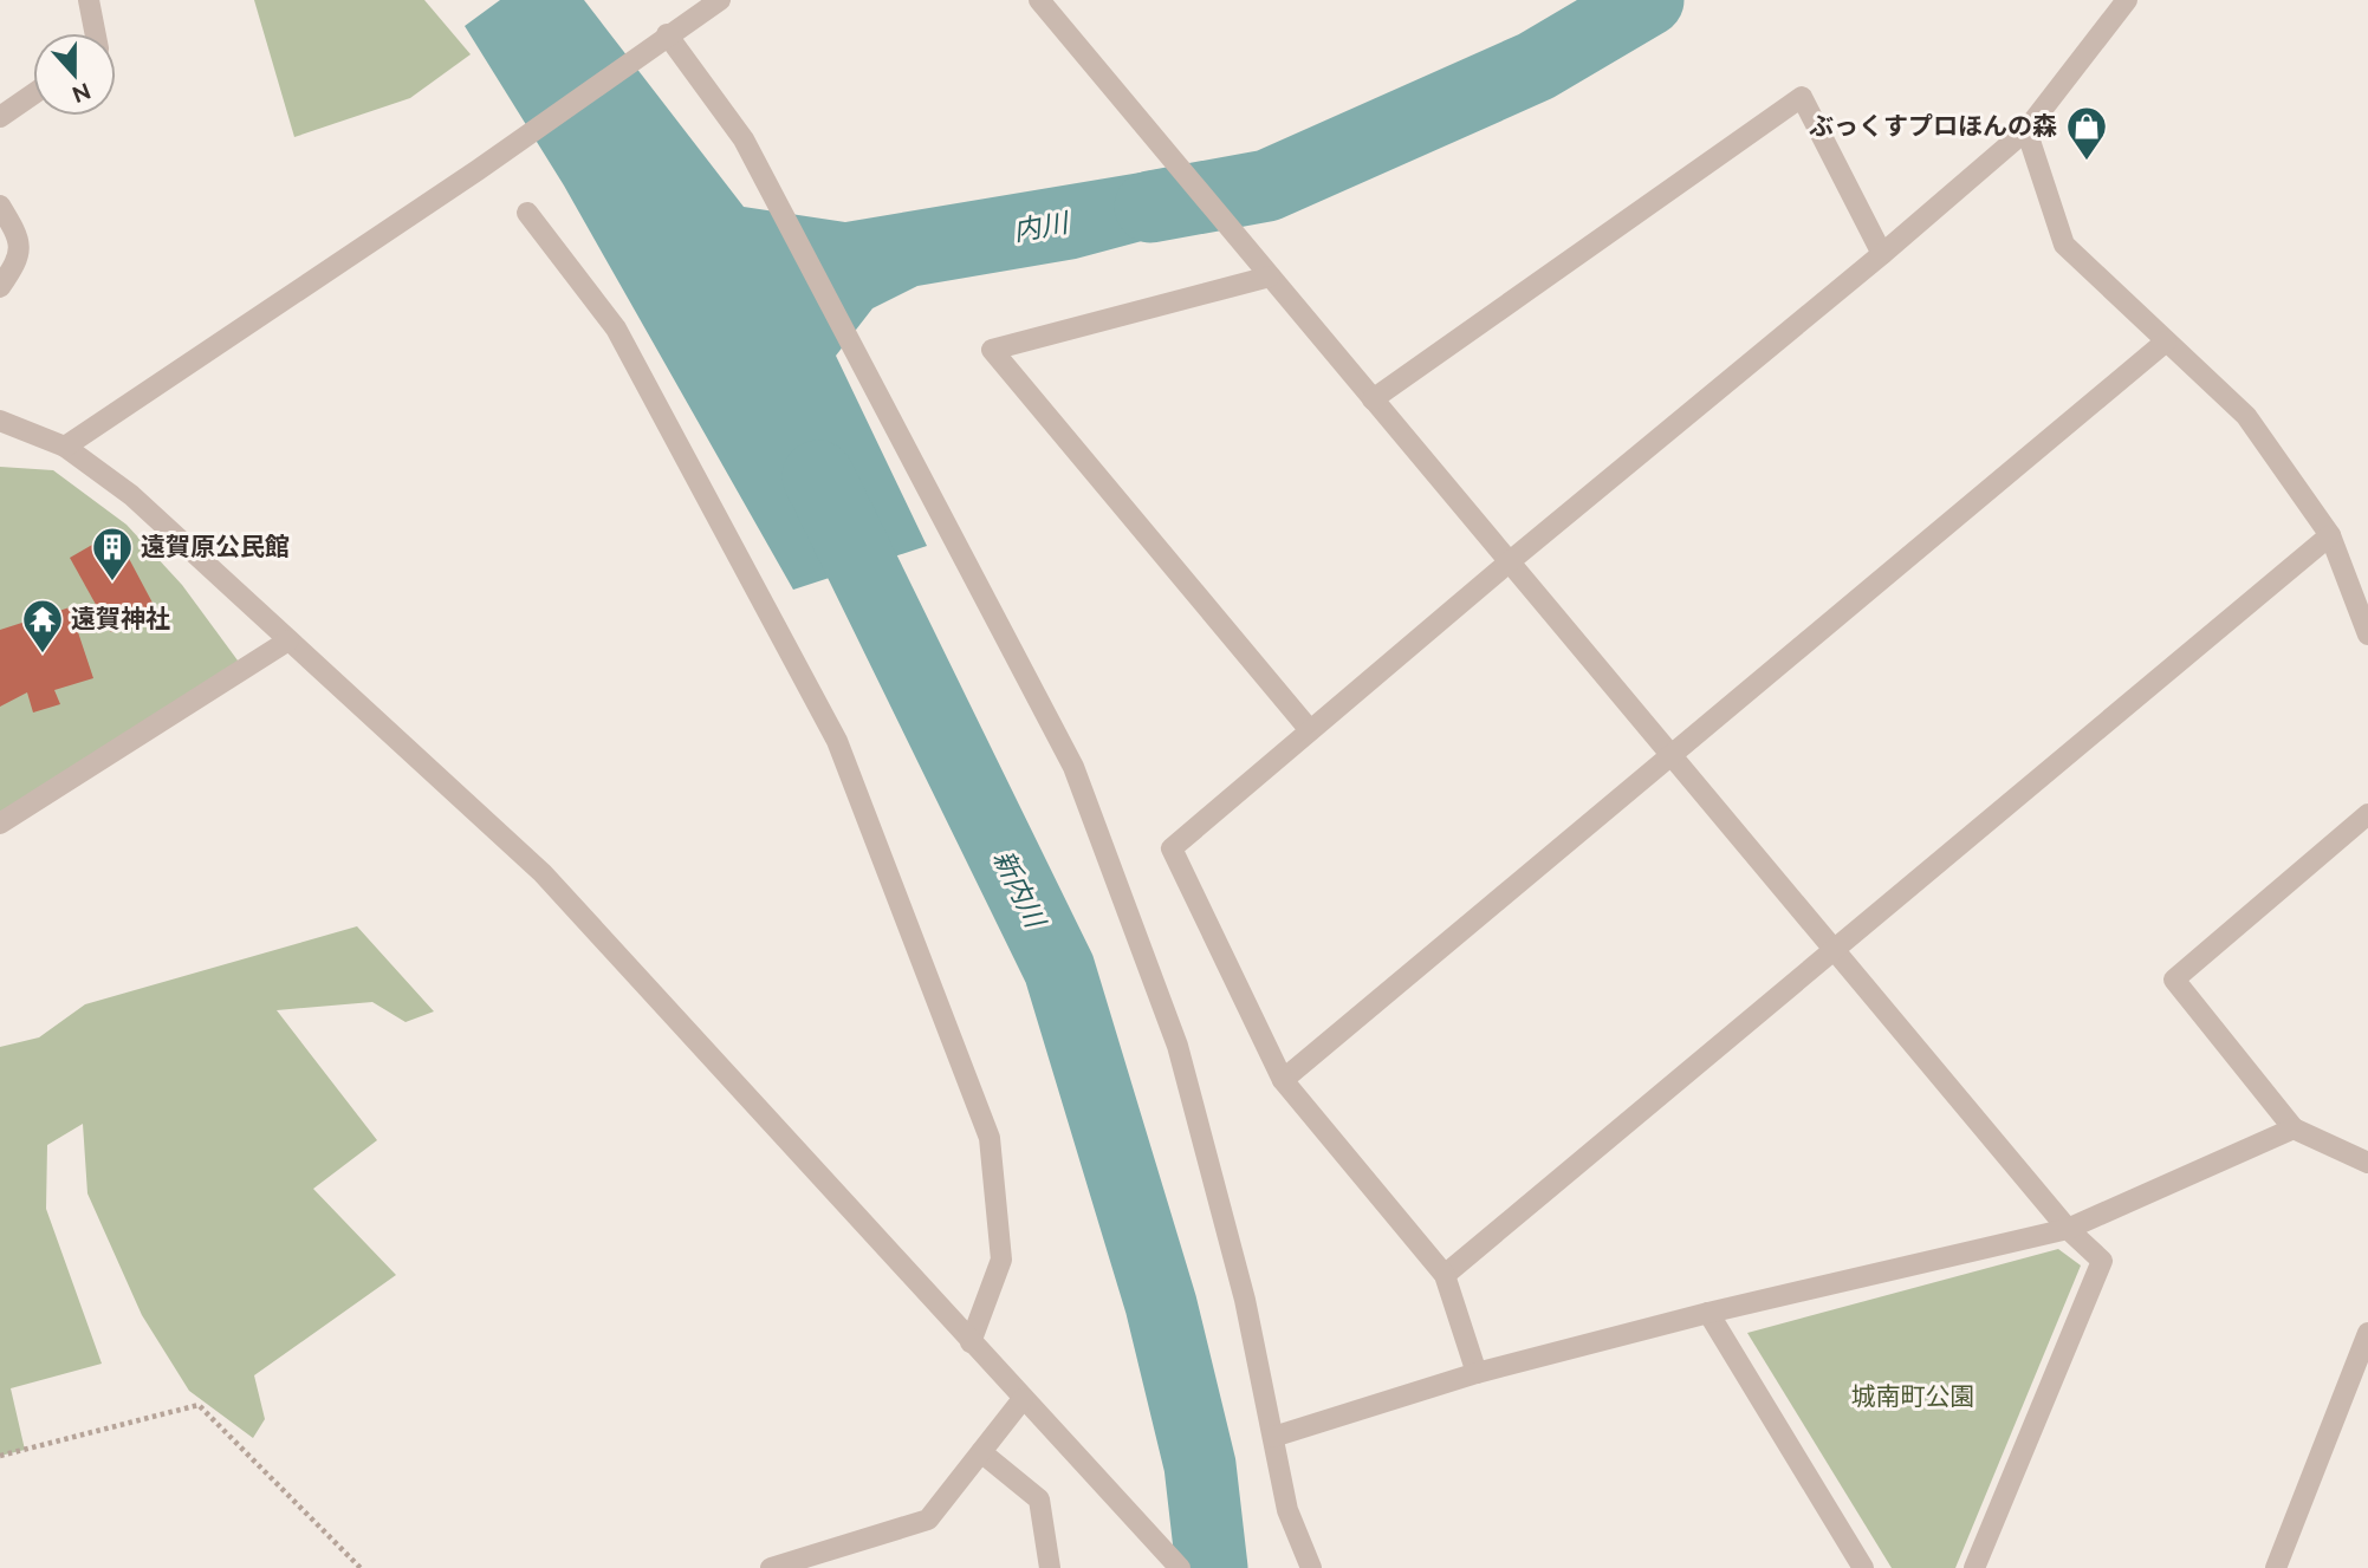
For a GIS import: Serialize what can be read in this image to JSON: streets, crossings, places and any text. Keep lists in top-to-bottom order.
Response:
{
  "water": ["内川", "新内川"],
  "parks": ["城南町公園"],
  "places": {
    "shop": ["ぶっくすプロほんの森"],
    "building": ["遠賀原公民館"],
    "temple": ["遠賀神社"]
  },
  "north": "bottom"
}
